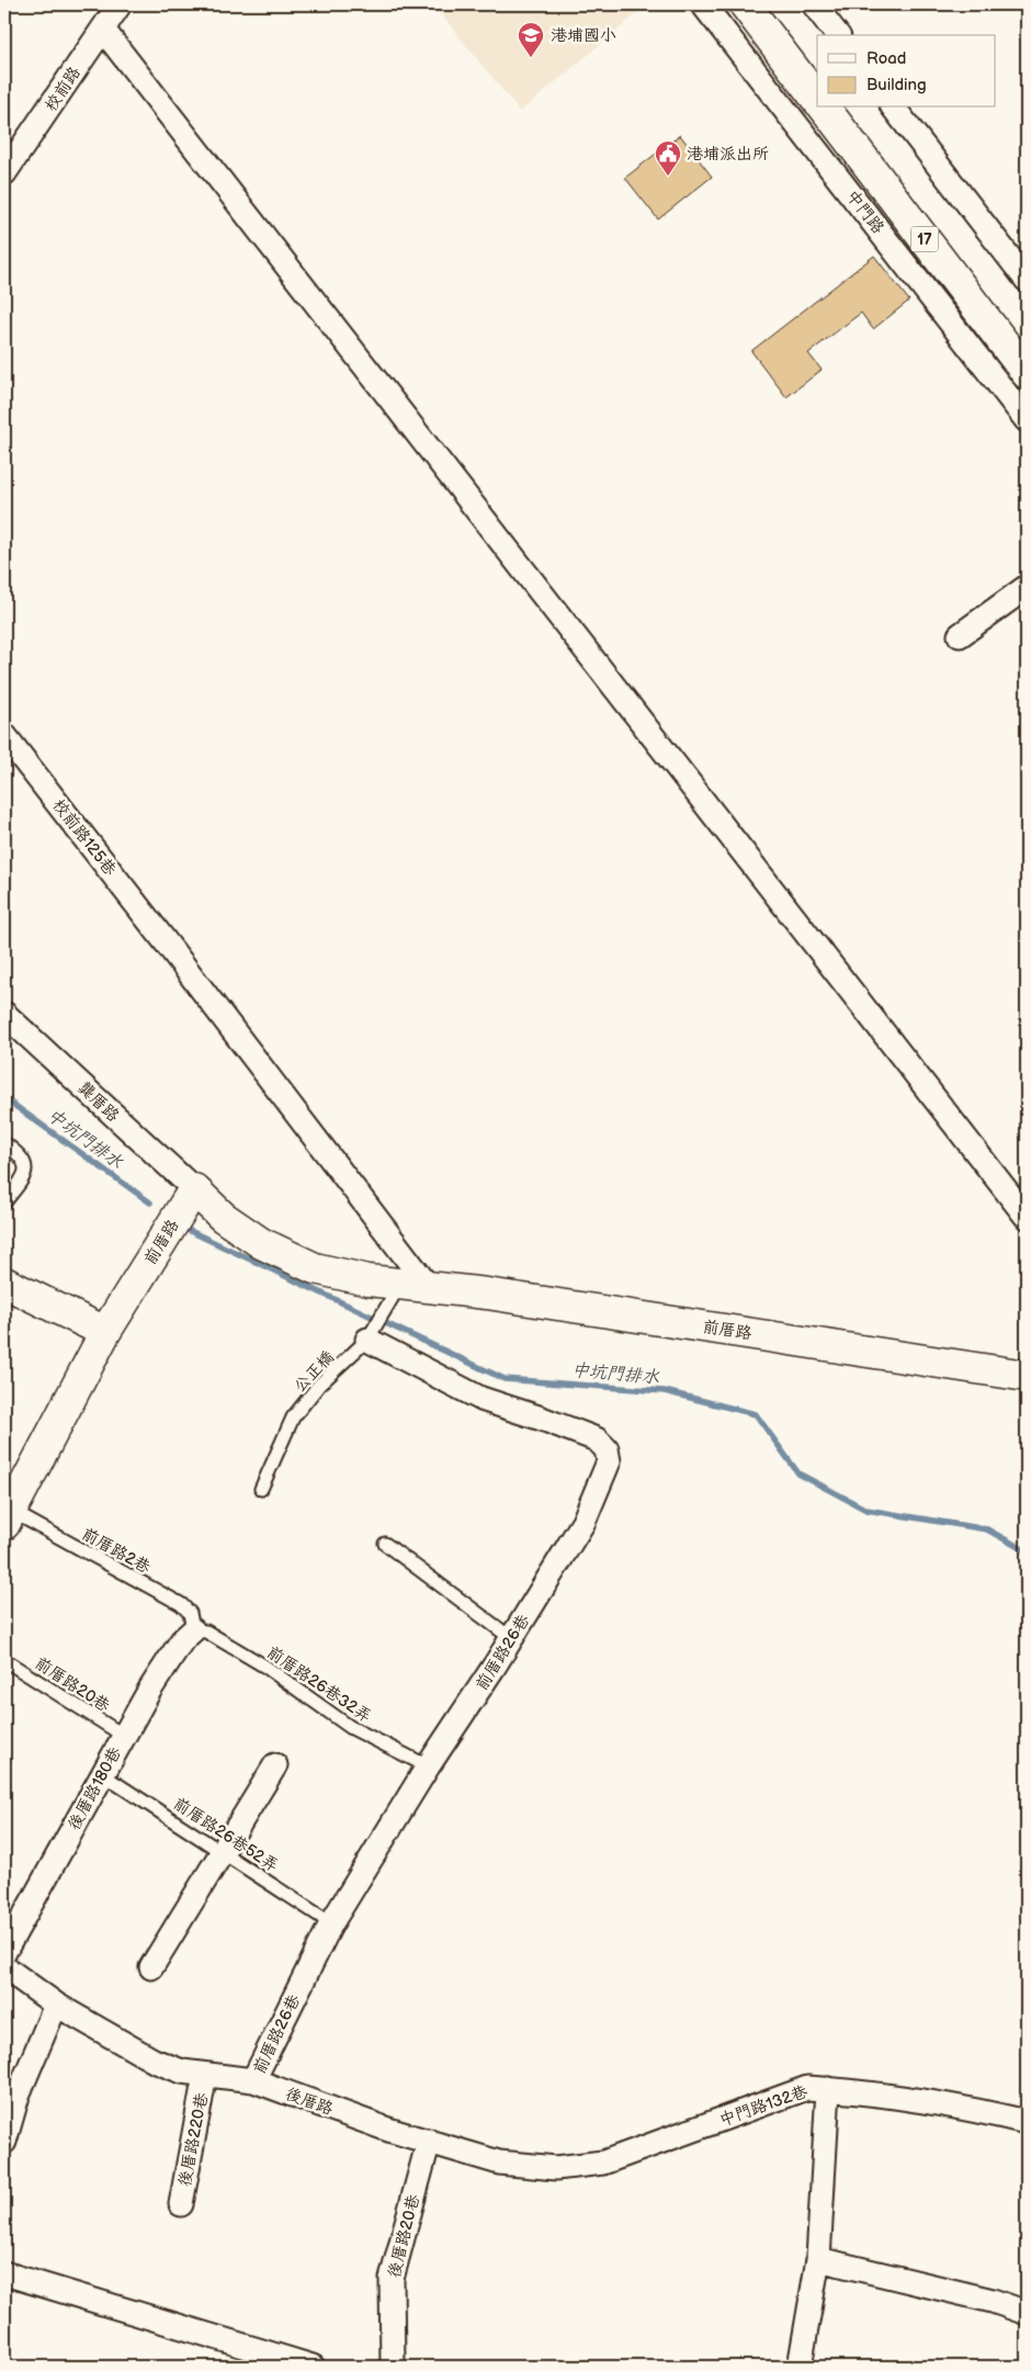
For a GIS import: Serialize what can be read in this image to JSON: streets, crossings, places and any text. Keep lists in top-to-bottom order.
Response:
{
  "streets": {
    "street": [
      "校前路",
      "中門路",
      "17",
      "校前路125巷",
      "龔厝路",
      "前厝路",
      "前厝路26巷",
      "後厝路180巷",
      "後厝路",
      "中門路132巷",
      "後厝路220巷",
      "後厝路20巷"
    ],
    "lane": [
      "公正橋",
      "前厝路2巷",
      "前厝路20巷",
      "前厝路26巷32弄",
      "前厝路26巷52弄"
    ]
  },
  "crossings": [
    ["校前路125巷", "前厝路"],
    ["校前路125巷", "公正橋"],
    ["龔厝路", "前厝路"],
    ["前厝路", "公正橋"],
    ["前厝路", "前厝路2巷"],
    ["公正橋", "前厝路26巷"],
    ["前厝路2巷", "前厝路26巷32弄"],
    ["前厝路2巷", "後厝路180巷"],
    ["前厝路26巷", "前厝路26巷32弄"],
    ["前厝路26巷", "前厝路26巷52弄"],
    ["前厝路26巷", "後厝路"],
    ["前厝路20巷", "後厝路180巷"],
    ["前厝路26巷32弄", "後厝路180巷"],
    ["後厝路180巷", "前厝路26巷52弄"],
    ["後厝路", "中門路132巷"],
    ["後厝路", "後厝路220巷"],
    ["後厝路", "後厝路20巷"]
  ],
  "water": ["中坑門排水"],
  "places": {
    "school or university": ["港埔國小"],
    "public building": ["港埔派出所"]
  },
  "legend": ["Road", "Building"]
}
